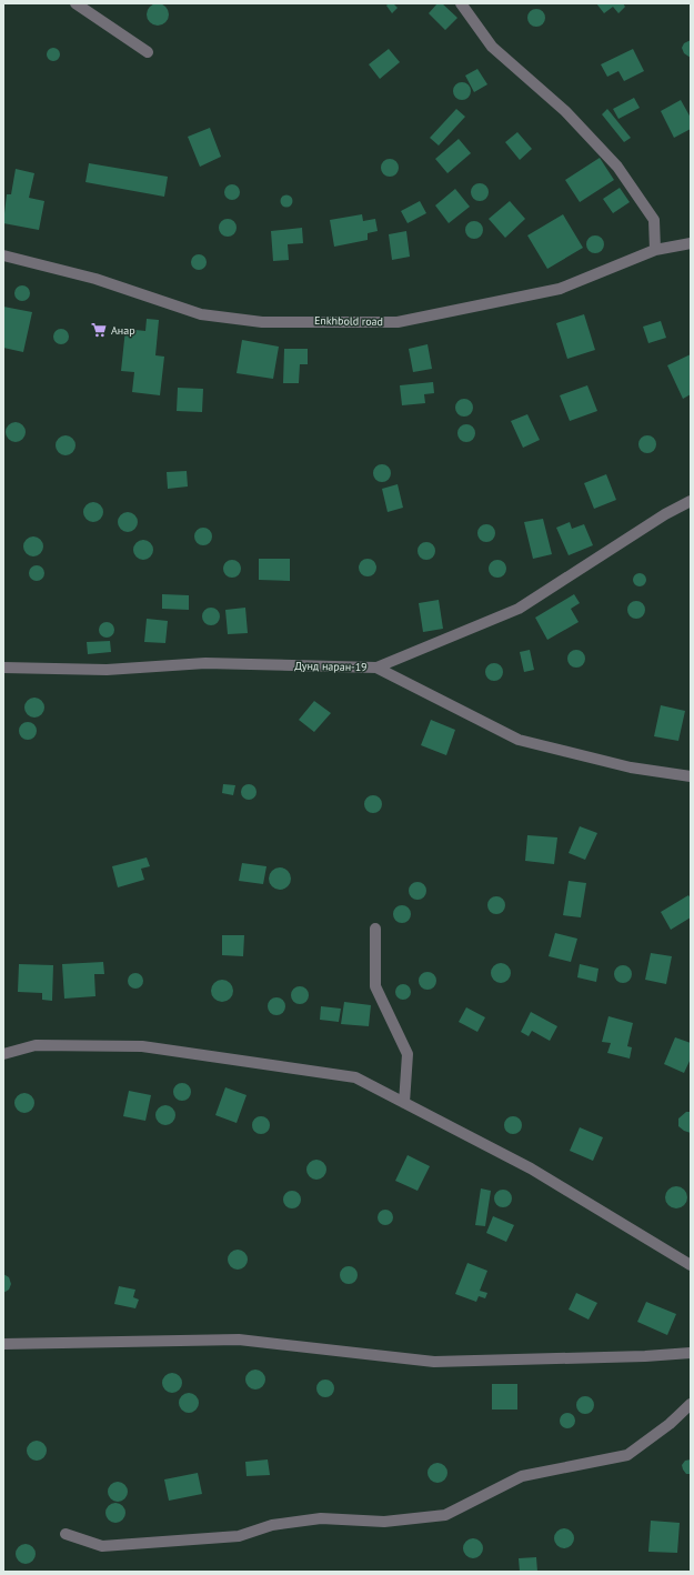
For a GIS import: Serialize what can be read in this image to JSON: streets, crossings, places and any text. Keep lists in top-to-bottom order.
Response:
{
  "streets": {
    "street": ["Enkhbold road", "Дунд наран-19"]
  },
  "places": {
    "supermarket": ["Анар"]
  }
}
